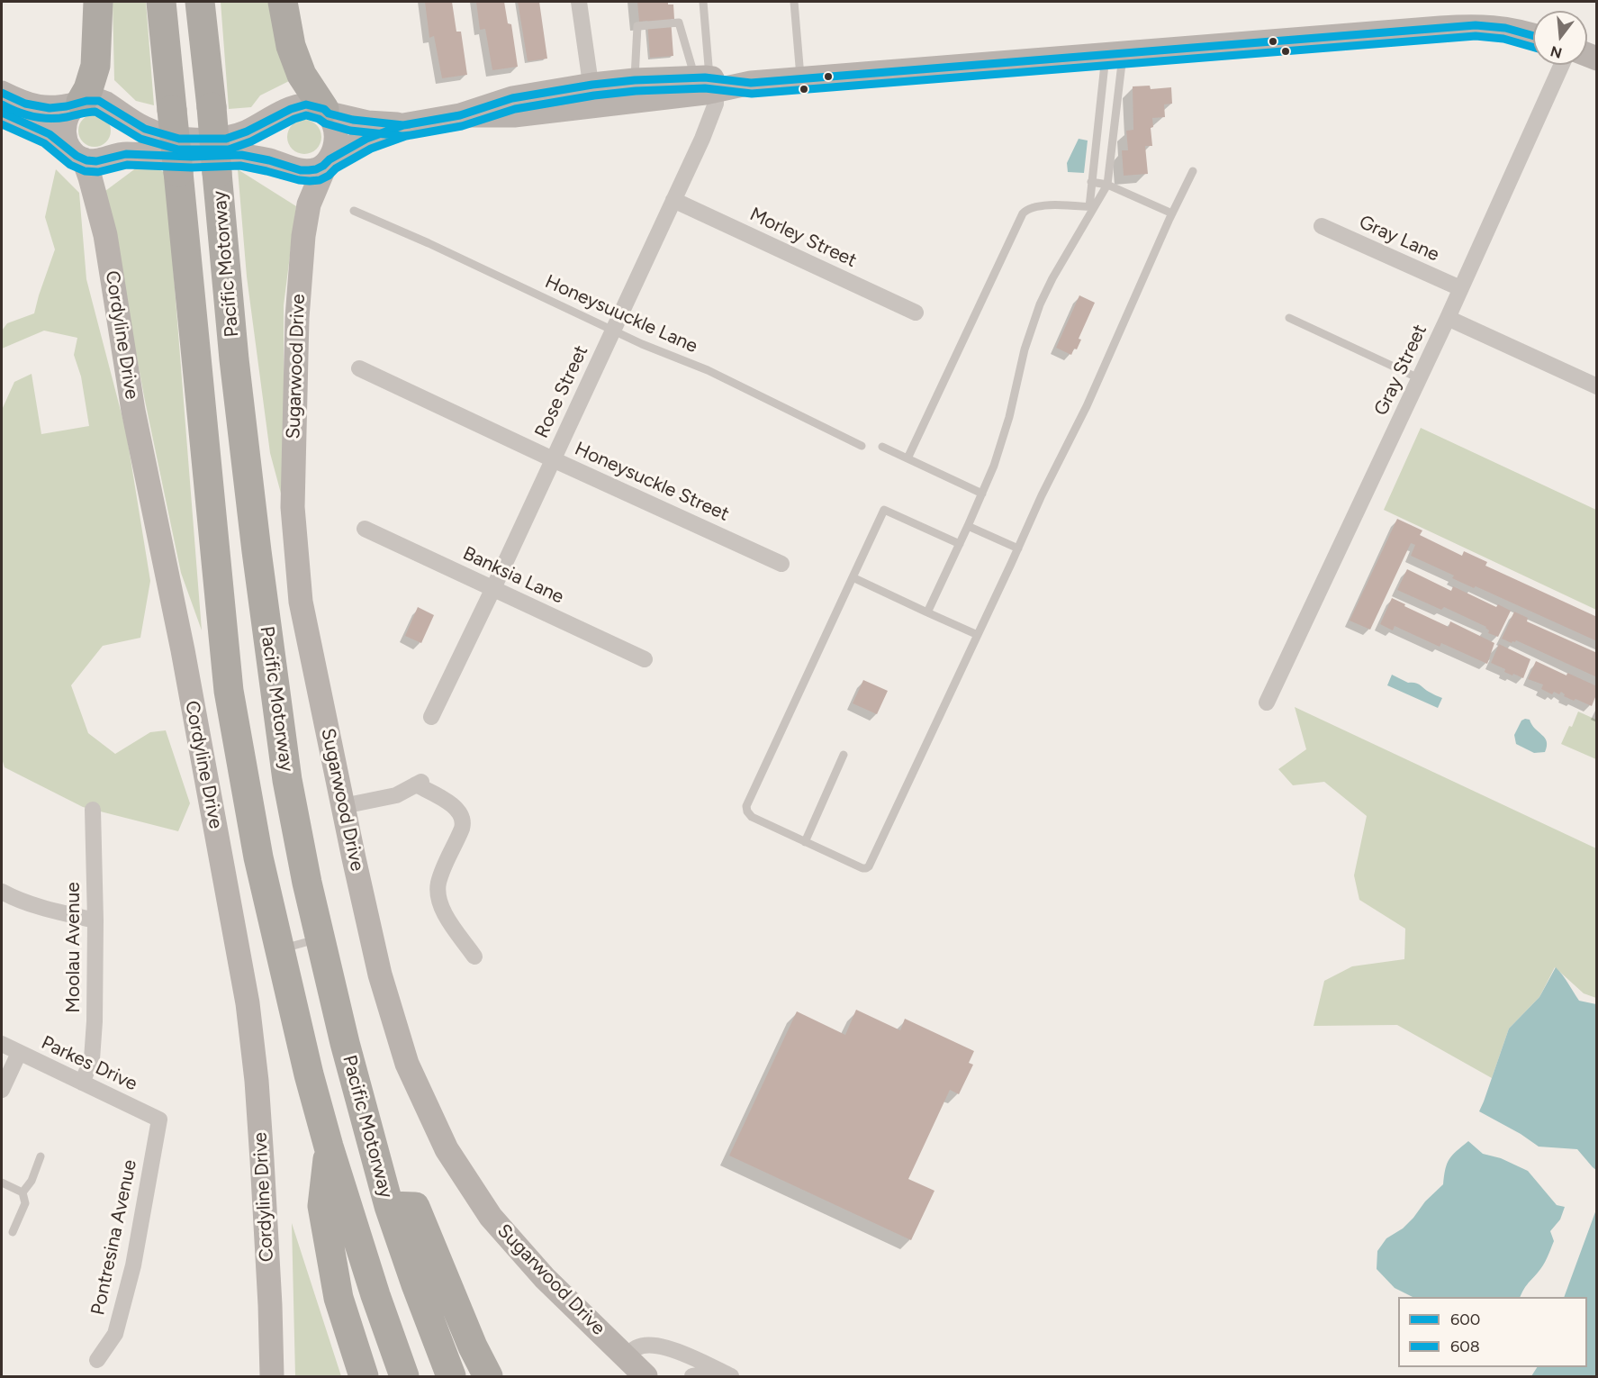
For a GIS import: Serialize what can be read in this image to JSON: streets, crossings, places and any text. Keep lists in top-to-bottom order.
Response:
{
  "streets": {
    "highway": ["Pacific Motorway"],
    "street": [
      "Morley Street",
      "Gray Lane",
      "Cordyline Drive",
      "Sugarwood Drive",
      "Gray Street",
      "Rose Street",
      "Honeysuckle Street",
      "Banksia Lane",
      "Moolau Avenue",
      "Parkes Drive",
      "Pontresina Avenue"
    ],
    "lane": ["Honeysuuckle Lane"]
  },
  "crossings": [
    ["Morley Street", "Rose Street"],
    ["Gray Lane", "Gray Street"],
    ["Honeysuuckle Lane", "Rose Street"],
    ["Rose Street", "Honeysuckle Street"],
    ["Rose Street", "Banksia Lane"],
    ["Moolau Avenue", "Parkes Drive"],
    ["Parkes Drive", "Pontresina Avenue"]
  ],
  "lines": ["transit line 600", "transit line 608"],
  "legend": ["600", "608"],
  "north": "bottom"
}
